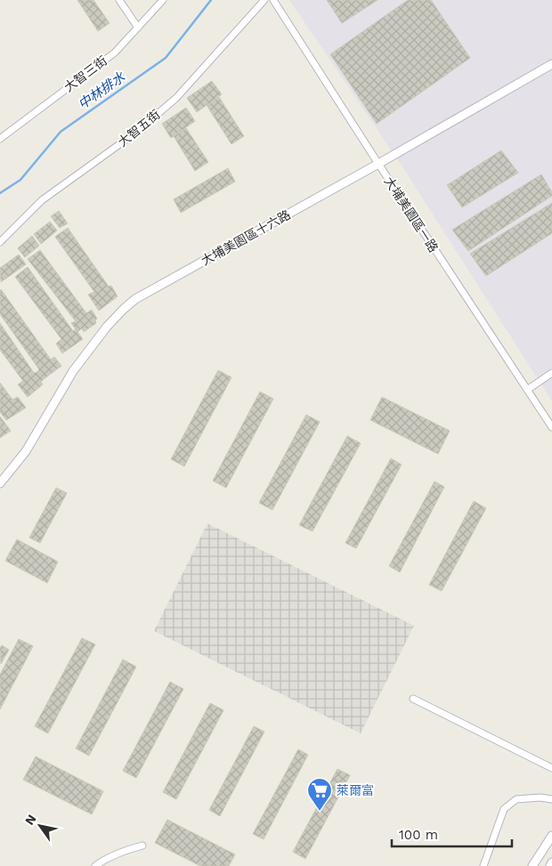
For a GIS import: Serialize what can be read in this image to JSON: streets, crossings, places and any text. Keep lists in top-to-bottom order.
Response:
{
  "streets": {
    "street": [
      "大智三街",
      "大智五街",
      "大埔美園區一路",
      "大埔美園區十六路"
    ]
  },
  "crossings": [
    ["大埔美園區一路", "大埔美園區十六路"]
  ],
  "water": ["中林排水"],
  "places": {
    "supermarket": ["萊爾富"]
  },
  "scale_bar": "100 m",
  "north": "top left"
}
